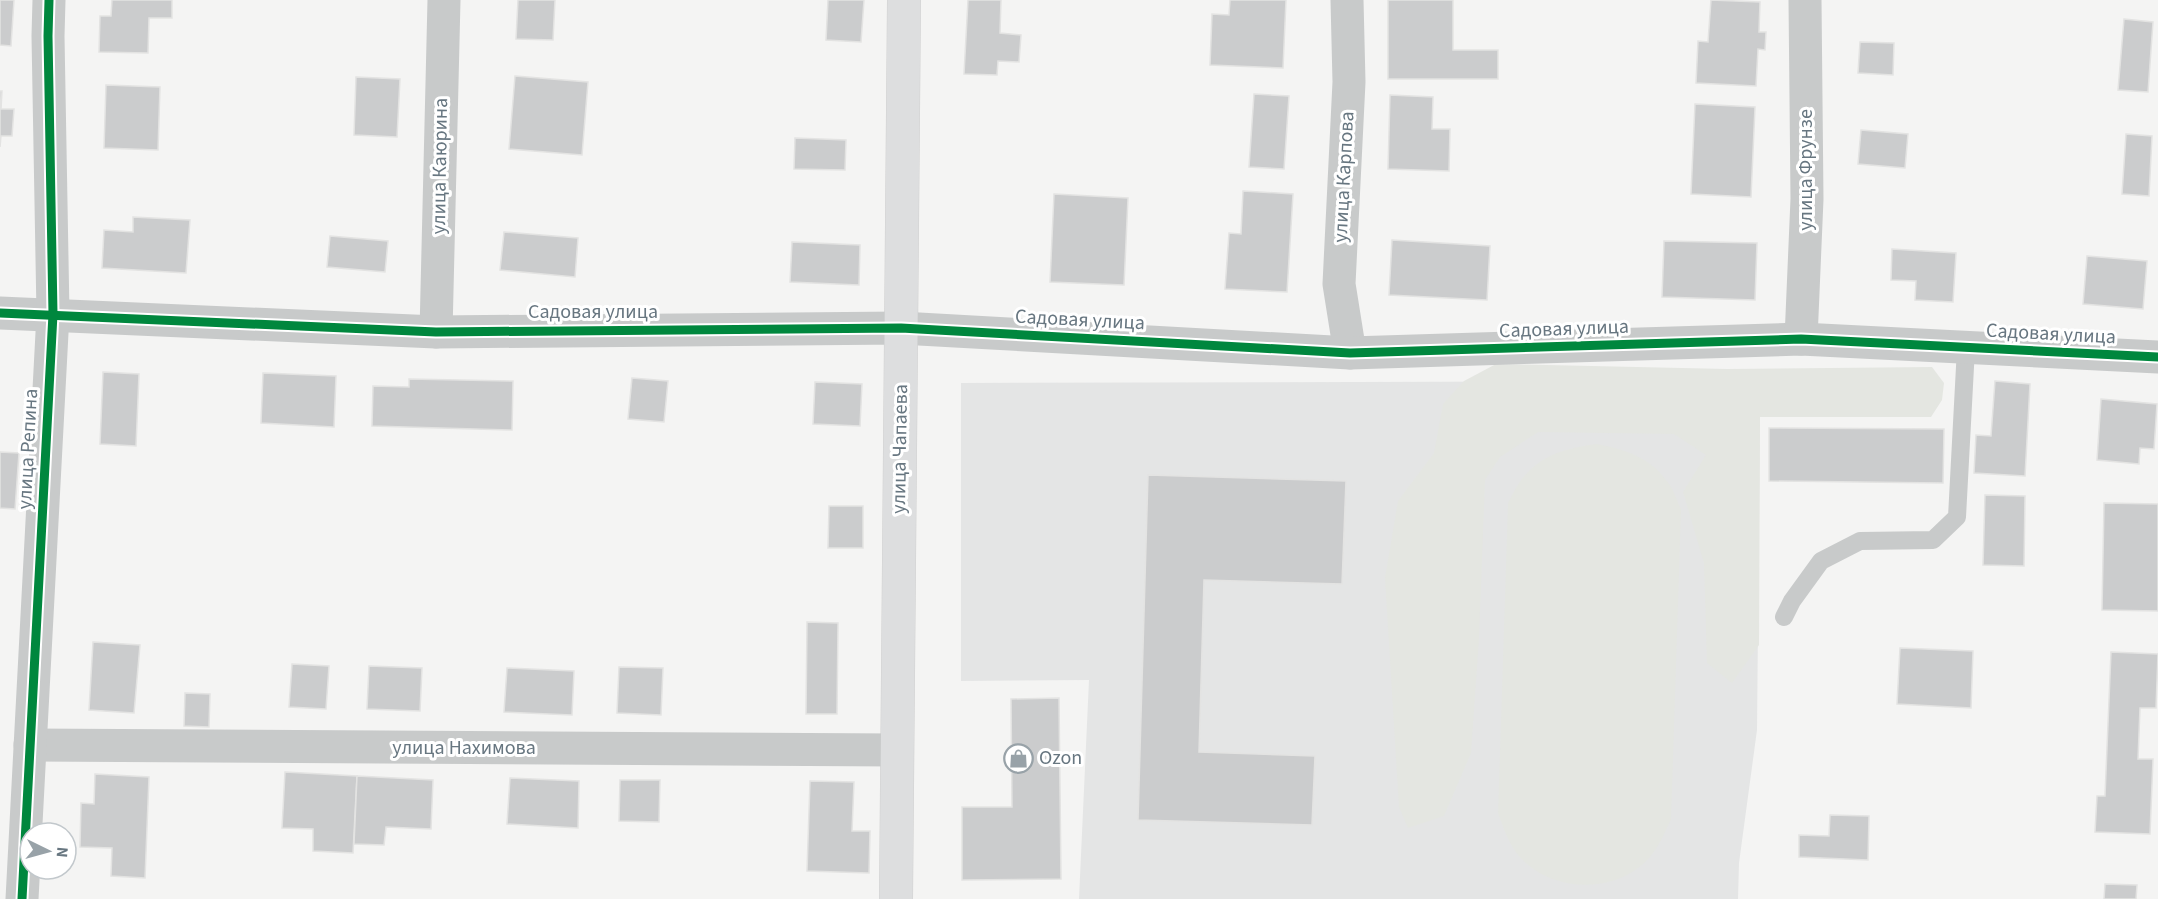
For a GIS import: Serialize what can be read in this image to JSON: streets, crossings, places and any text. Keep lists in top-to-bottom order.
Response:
{
  "streets": {
    "street": [
      "улица Каюрина",
      "улица Фрунзе",
      "улица Карпова",
      "Садовая улица",
      "улица Репина",
      "улица Чапаева",
      "улица Нахимова"
    ]
  },
  "crossings": [
    ["улица Каюрина", "Садовая улица"],
    ["улица Фрунзе", "Садовая улица"],
    ["улица Карпова", "Садовая улица"],
    ["Садовая улица", "улица Репина"],
    ["Садовая улица", "улица Чапаева"],
    ["улица Репина", "улица Нахимова"],
    ["улица Чапаева", "улица Нахимова"]
  ],
  "places": {
    "shop": ["Ozon"]
  },
  "north": "right"
}
